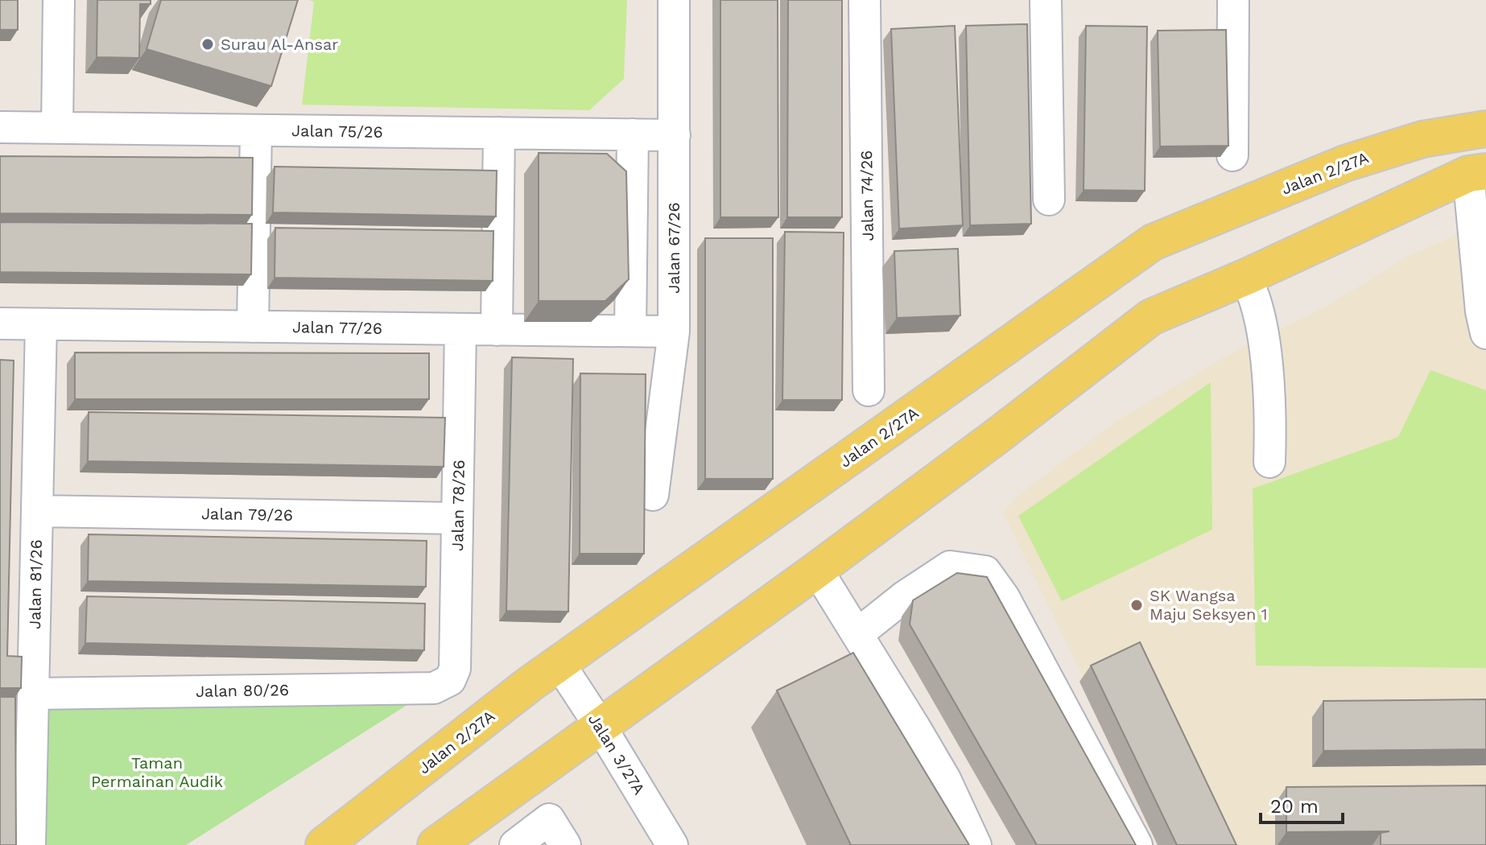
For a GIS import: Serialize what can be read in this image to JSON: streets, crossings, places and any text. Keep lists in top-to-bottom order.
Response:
{
  "streets": {
    "main road": ["Jalan 2/27A"],
    "street": [
      "Jalan 75/26",
      "Jalan 74/26",
      "Jalan 67/26",
      "Jalan 77/26",
      "Jalan 78/26",
      "Jalan 79/26",
      "Jalan 81/26",
      "Jalan 80/26",
      "Jalan 3/27A"
    ]
  },
  "crossings": [
    ["Jalan 75/26", "Jalan 67/26"],
    ["Jalan 2/27A", "Jalan 3/27A"],
    ["Jalan 67/26", "Jalan 77/26"],
    ["Jalan 77/26", "Jalan 78/26"],
    ["Jalan 77/26", "Jalan 81/26"],
    ["Jalan 78/26", "Jalan 79/26"],
    ["Jalan 78/26", "Jalan 80/26"],
    ["Jalan 79/26", "Jalan 81/26"],
    ["Jalan 81/26", "Jalan 80/26"]
  ],
  "parks": ["Taman Permainan Audik"],
  "places": ["Surau Al-Ansar", "SK Wangsa Maju Seksyen 1"],
  "scale_bar": "20 m"
}
